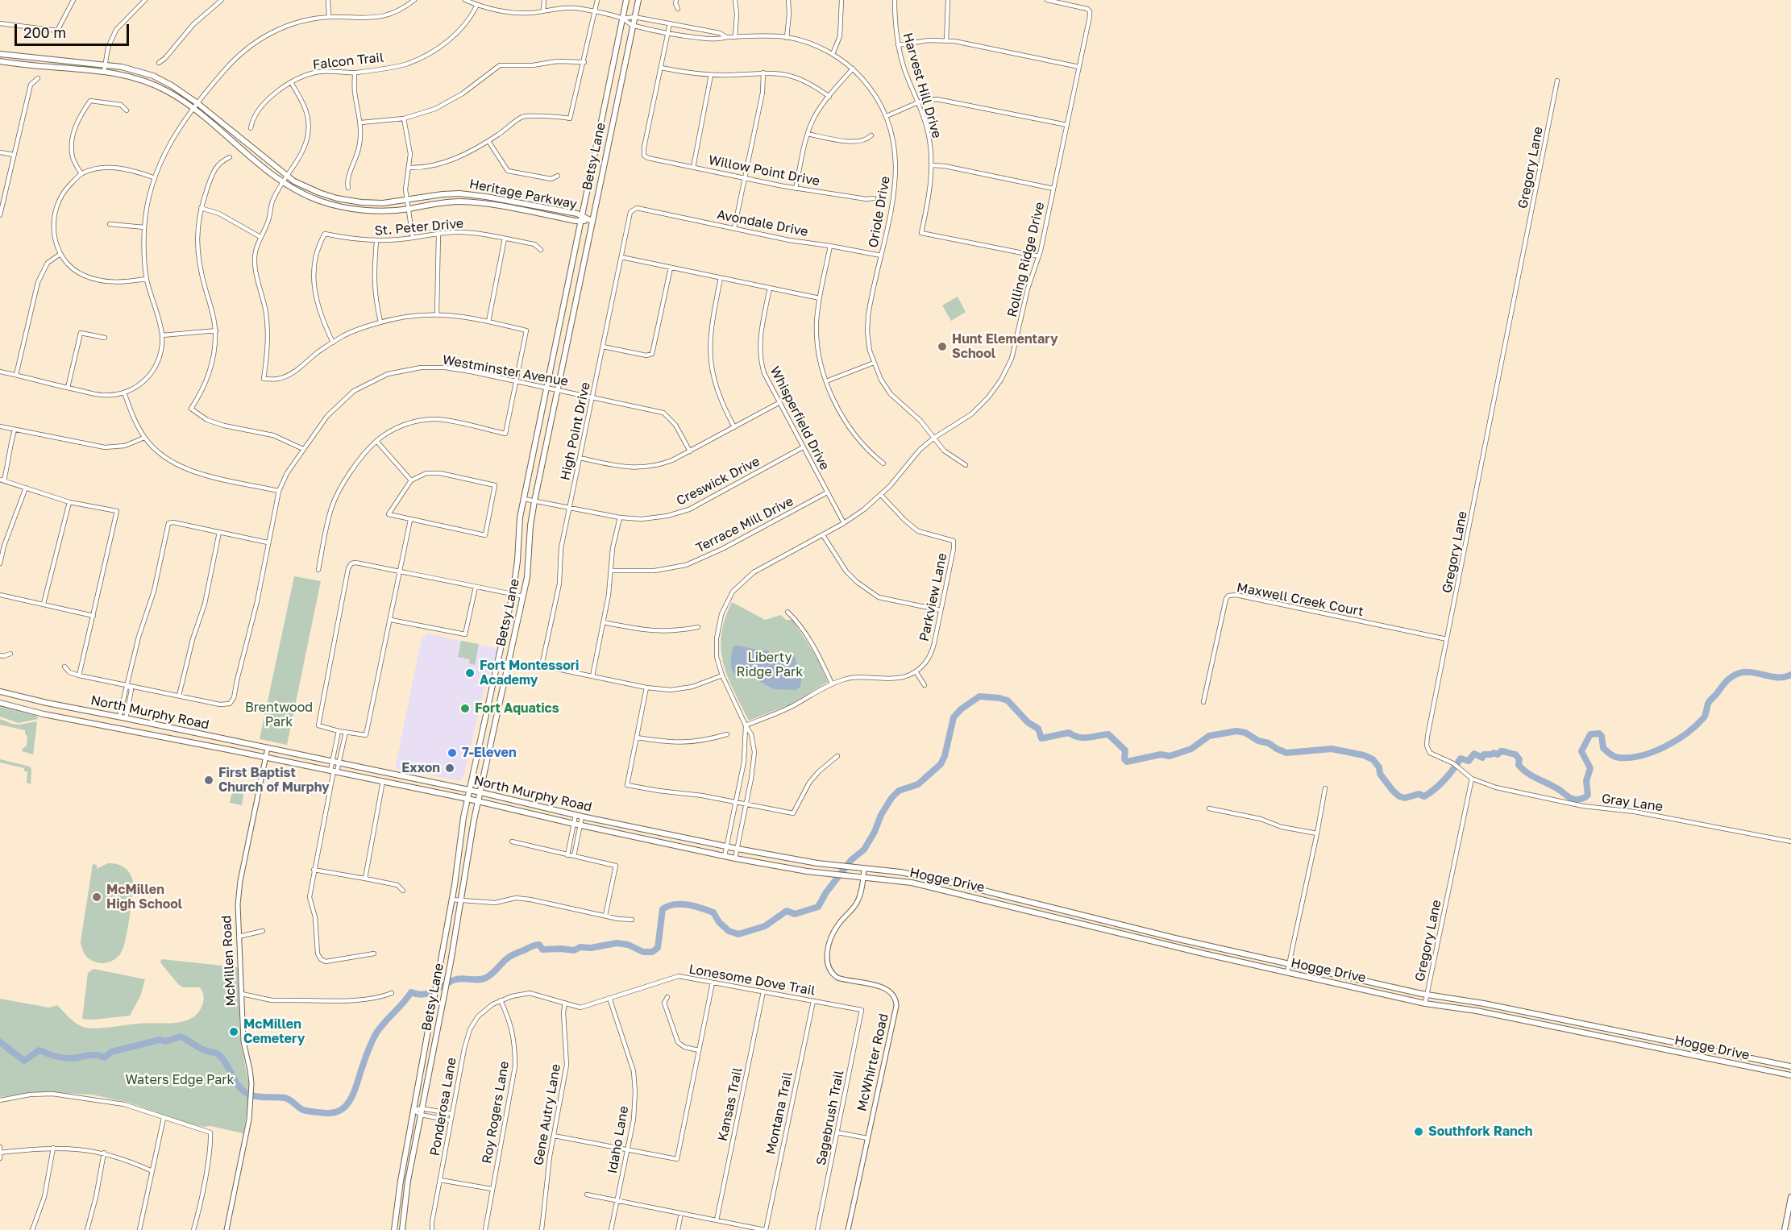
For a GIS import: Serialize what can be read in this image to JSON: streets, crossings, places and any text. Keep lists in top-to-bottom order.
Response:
{
  "streets": {
    "main road": [
      "Betsy Lane",
      "Heritage Parkway",
      "North Murphy Road",
      "Hogge Drive"
    ],
    "street": [
      "Falcon Trail",
      "Harvest Hill Drive",
      "Gregory Lane",
      "Willow Point Drive",
      "Oriole Drive",
      "Avondale Drive",
      "St. Peter Drive",
      "Rolling Ridge Drive",
      "Westminster Avenue",
      "Whisperfield Drive",
      "High Point Drive",
      "Creswick Drive",
      "Terrace Mill Drive",
      "Parkview Lane",
      "Maxwell Creek Court",
      "Gray Lane",
      "McMillen Road",
      "Lonesome Dove Trail",
      "McWhirter Road",
      "Kansas Trail",
      "Ponderosa Lane",
      "Roy Rogers Lane",
      "Montana Trail",
      "Gene Autry Lane",
      "Sagebrush Trail",
      "Idaho Lane"
    ]
  },
  "crossings": [
    ["Falcon Trail", "Oriole Drive"],
    ["Harvest Hill Drive", "Rolling Ridge Drive"],
    ["Betsy Lane", "Heritage Parkway"],
    ["Betsy Lane", "Oriole Drive"],
    ["Betsy Lane", "Westminster Avenue"],
    ["Betsy Lane", "Creswick Drive"],
    ["Betsy Lane", "North Murphy Road"],
    ["Gregory Lane", "Maxwell Creek Court"],
    ["Gregory Lane", "Gray Lane"],
    ["Gregory Lane", "Hogge Drive"],
    ["Oriole Drive", "Avondale Drive"],
    ["Oriole Drive", "Rolling Ridge Drive"],
    ["Avondale Drive", "High Point Drive"],
    ["Rolling Ridge Drive", "Whisperfield Drive"],
    ["Rolling Ridge Drive", "Parkview Lane"],
    ["Rolling Ridge Drive", "North Murphy Road"],
    ["Westminster Avenue", "High Point Drive"],
    ["Whisperfield Drive", "Creswick Drive"],
    ["Whisperfield Drive", "Terrace Mill Drive"],
    ["High Point Drive", "Creswick Drive"],
    ["North Murphy Road", "Hogge Drive"],
    ["North Murphy Road", "McMillen Road"],
    ["North Murphy Road", "McWhirter Road"],
    ["Hogge Drive", "McWhirter Road"],
    ["Lonesome Dove Trail", "Kansas Trail"],
    ["Lonesome Dove Trail", "Ponderosa Lane"],
    ["Lonesome Dove Trail", "Roy Rogers Lane"],
    ["Lonesome Dove Trail", "Montana Trail"],
    ["Lonesome Dove Trail", "Gene Autry Lane"],
    ["Lonesome Dove Trail", "Sagebrush Trail"],
    ["Lonesome Dove Trail", "Idaho Lane"],
    ["Ponderosa Lane", "Roy Rogers Lane"]
  ],
  "parks": ["Liberty Ridge Park", "Brentwood Park", "Waters Edge Park"],
  "places": [
    "Hunt Elementary School",
    "Fort Montessori Academy",
    "Fort Aquatics",
    "7-Eleven",
    "Exxon",
    "First Baptist Church of Murphy",
    "McMillen High School",
    "McMillen Cemetery",
    "Southfork Ranch"
  ],
  "scale_bar": "200 m"
}
